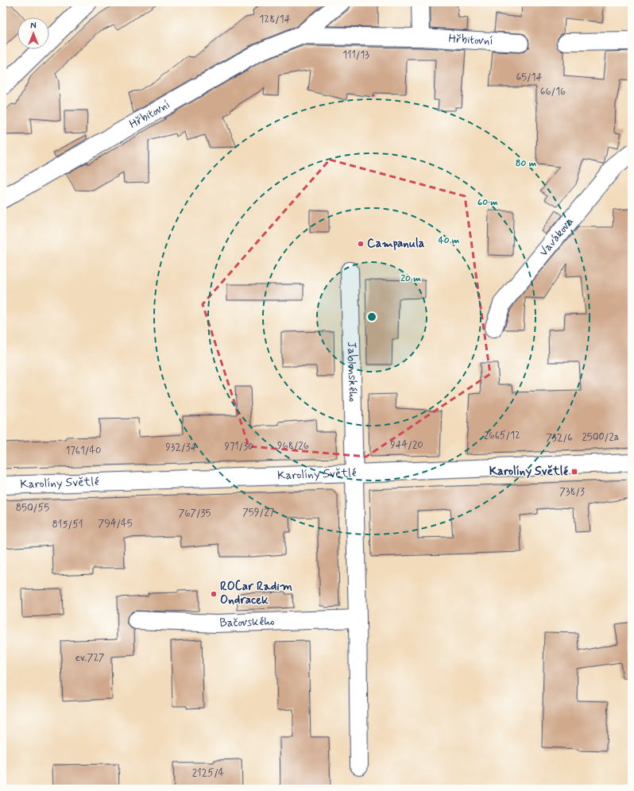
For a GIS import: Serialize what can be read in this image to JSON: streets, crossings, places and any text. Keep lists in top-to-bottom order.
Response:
{
  "streets": {
    "street": [
      "Hřbitovní",
      "Vavákova",
      "Jablonského",
      "Karolíny Světlé",
      "Bačovského"
    ]
  },
  "crossings": [
    ["Jablonského", "Karolíny Světlé"]
  ],
  "places": {
    "other": ["Campanula", "ROCar Radim Ondracek"],
    "transit": ["Karolíny Světlé"]
  },
  "house_numbers": [
    "128/14",
    "111/13",
    "65/14",
    "66/16",
    "2665/12",
    "2500/2a",
    "732/6",
    "944/20",
    "968/26",
    "971/30",
    "932/34",
    "1761/40",
    "738/3",
    "850/55",
    "759/27",
    "767/35",
    "794/45",
    "815/51",
    "ev.727",
    "2125/4"
  ],
  "north": "top",
  "rings": [
    "80 m",
    "60 m",
    "40 m",
    "20 m"
  ]
}
